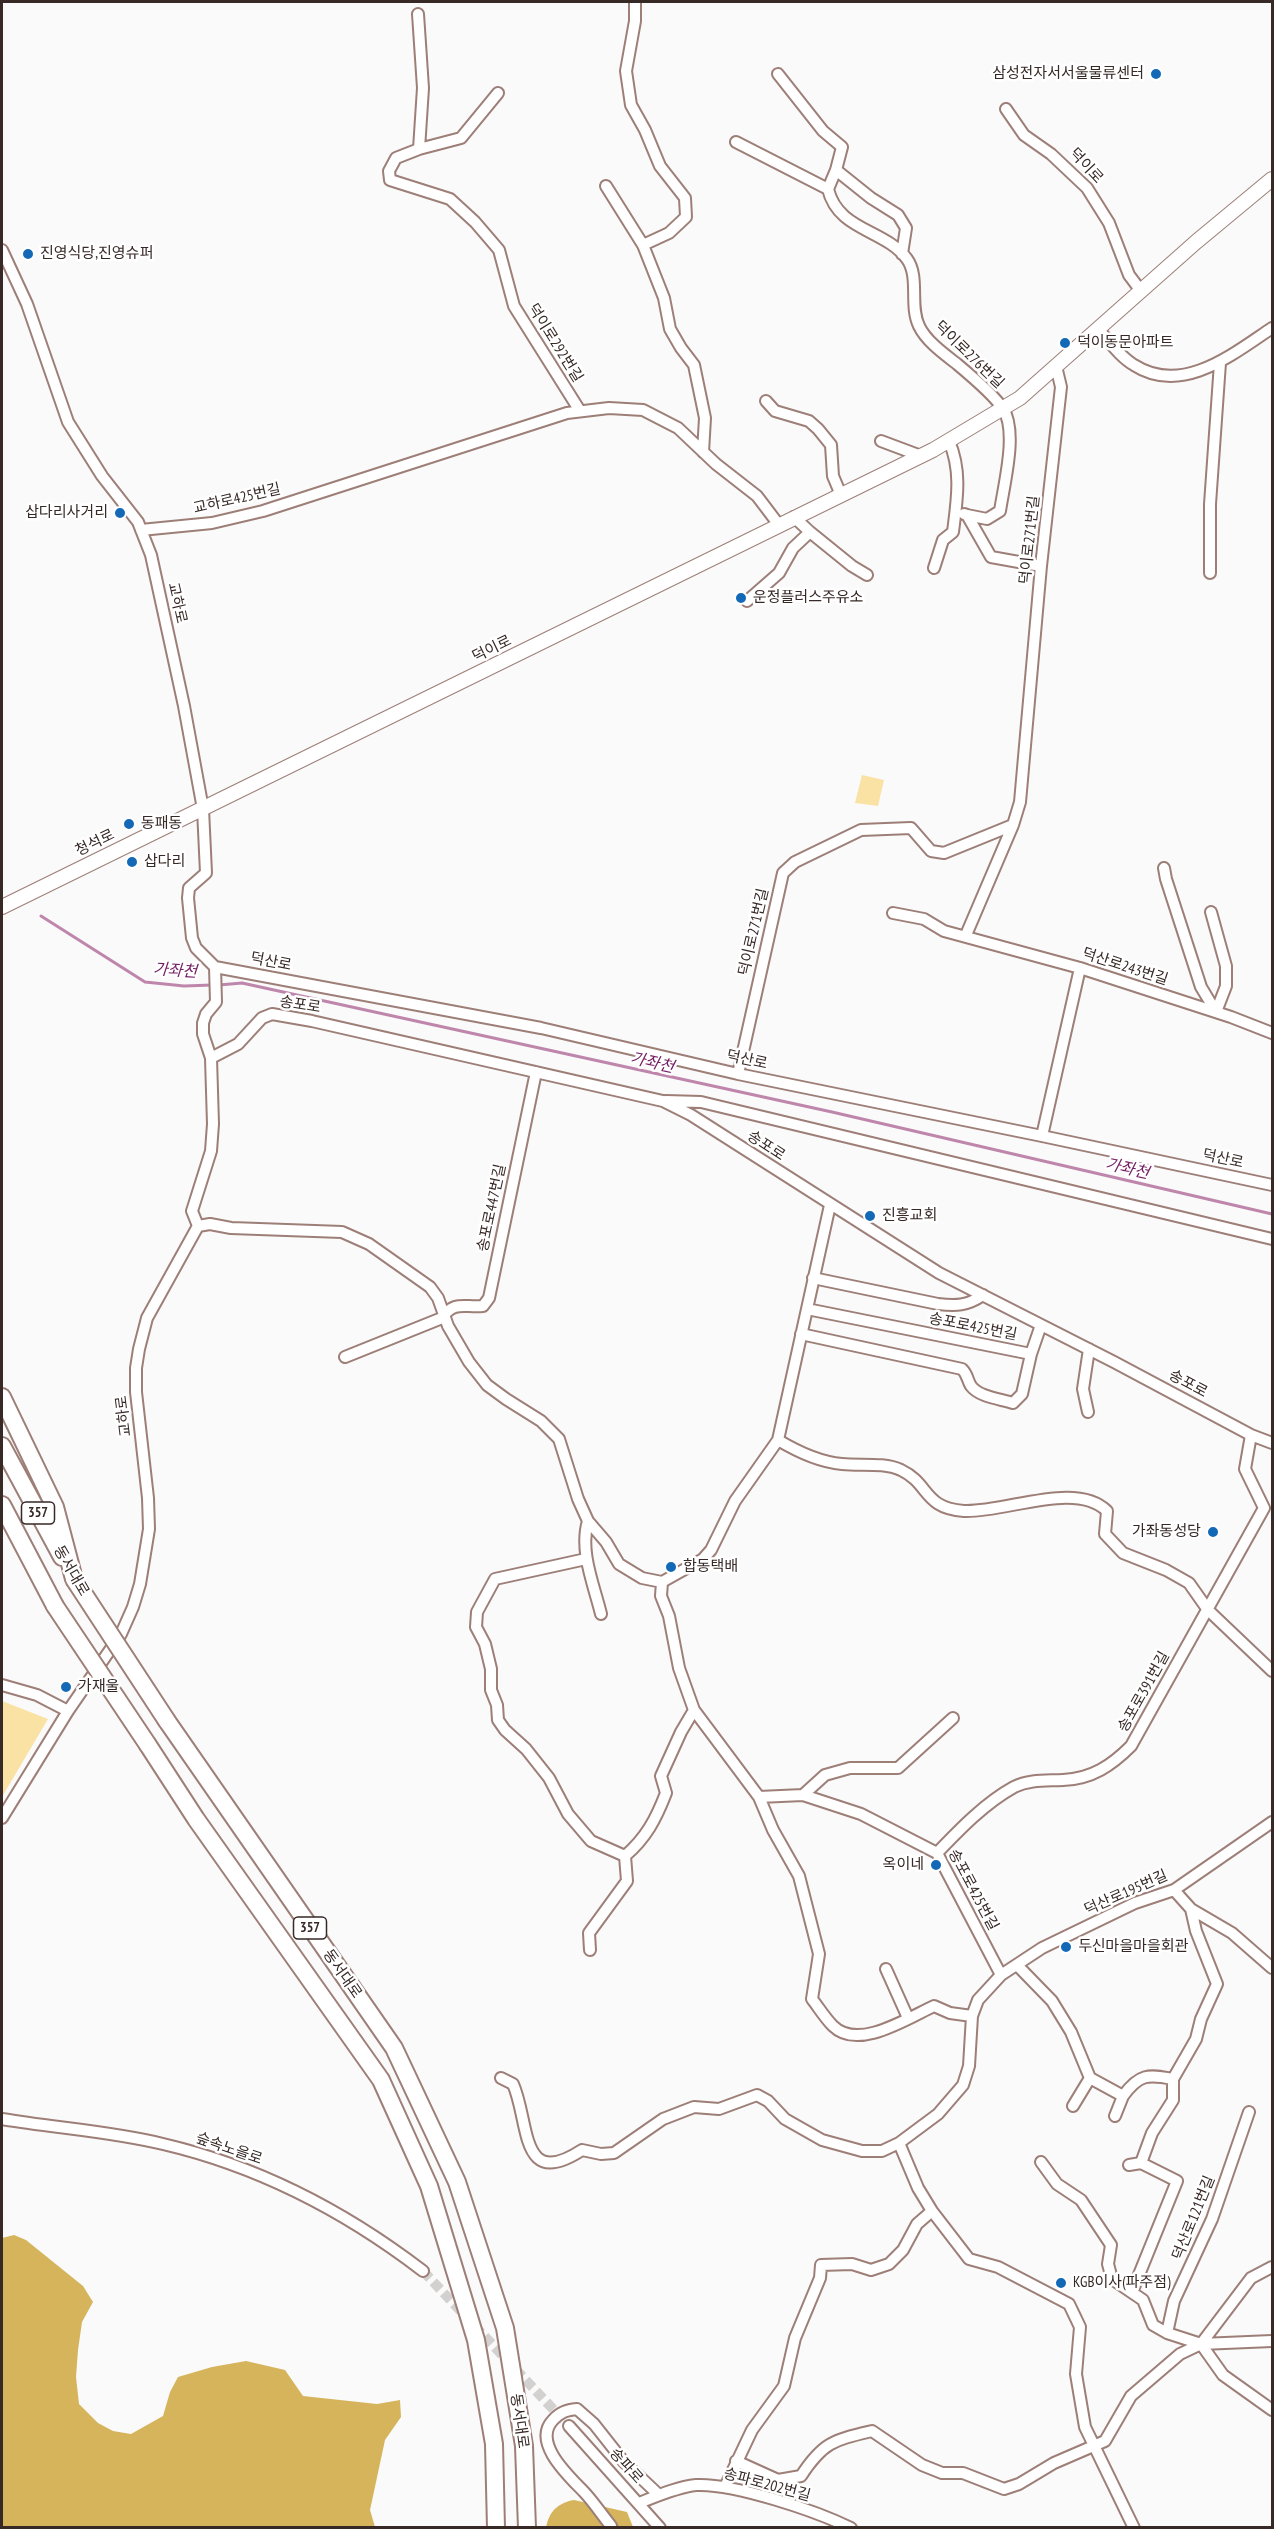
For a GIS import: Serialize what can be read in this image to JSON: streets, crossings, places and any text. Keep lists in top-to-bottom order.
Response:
{
  "streets": {
    "highway": ["357", "동서대로"],
    "main road": ["덕이로", "청석로"],
    "street": [
      "덕이로292번길",
      "덕이로276번길",
      "교하로425번길",
      "덕이로271번길",
      "교하로",
      "덕산로",
      "덕산로243번길",
      "송포로",
      "송포로447번길",
      "송포로425번길",
      "송포로391번길",
      "덕산로195번길",
      "숲속노을로",
      "덕산로121번길",
      "송파로",
      "송파로202번길"
    ]
  },
  "crossings": [
    ["덕이로", "덕이로276번길"],
    ["덕이로", "덕이로271번길"],
    ["덕이로", "교하로"],
    ["덕이로", "청석로"],
    ["덕이로292번길", "교하로425번길"],
    ["교하로425번길", "교하로"],
    ["덕이로271번길", "덕산로"],
    ["덕이로271번길", "덕산로243번길"],
    ["교하로", "청석로"],
    ["교하로", "덕산로"],
    ["송포로", "송포로447번길"],
    ["송포로", "송포로391번길"],
    ["송포로425번길", "송포로391번길"],
    ["송포로425번길", "덕산로195번길"],
    ["송파로", "송파로202번길"]
  ],
  "water": ["가좌천"],
  "places": [
    "삼성전자서서울물류센터",
    "진영식당,진영슈퍼",
    "덕이동문아파트",
    "삽다리사거리",
    "운정플러스주유소",
    "동패동",
    "삽다리",
    "진흥교회",
    "가좌동성당",
    "합동택배",
    "가재울",
    "옥이네",
    "두신마을마을회관",
    "KGB이사(파주점)"
  ]
}
